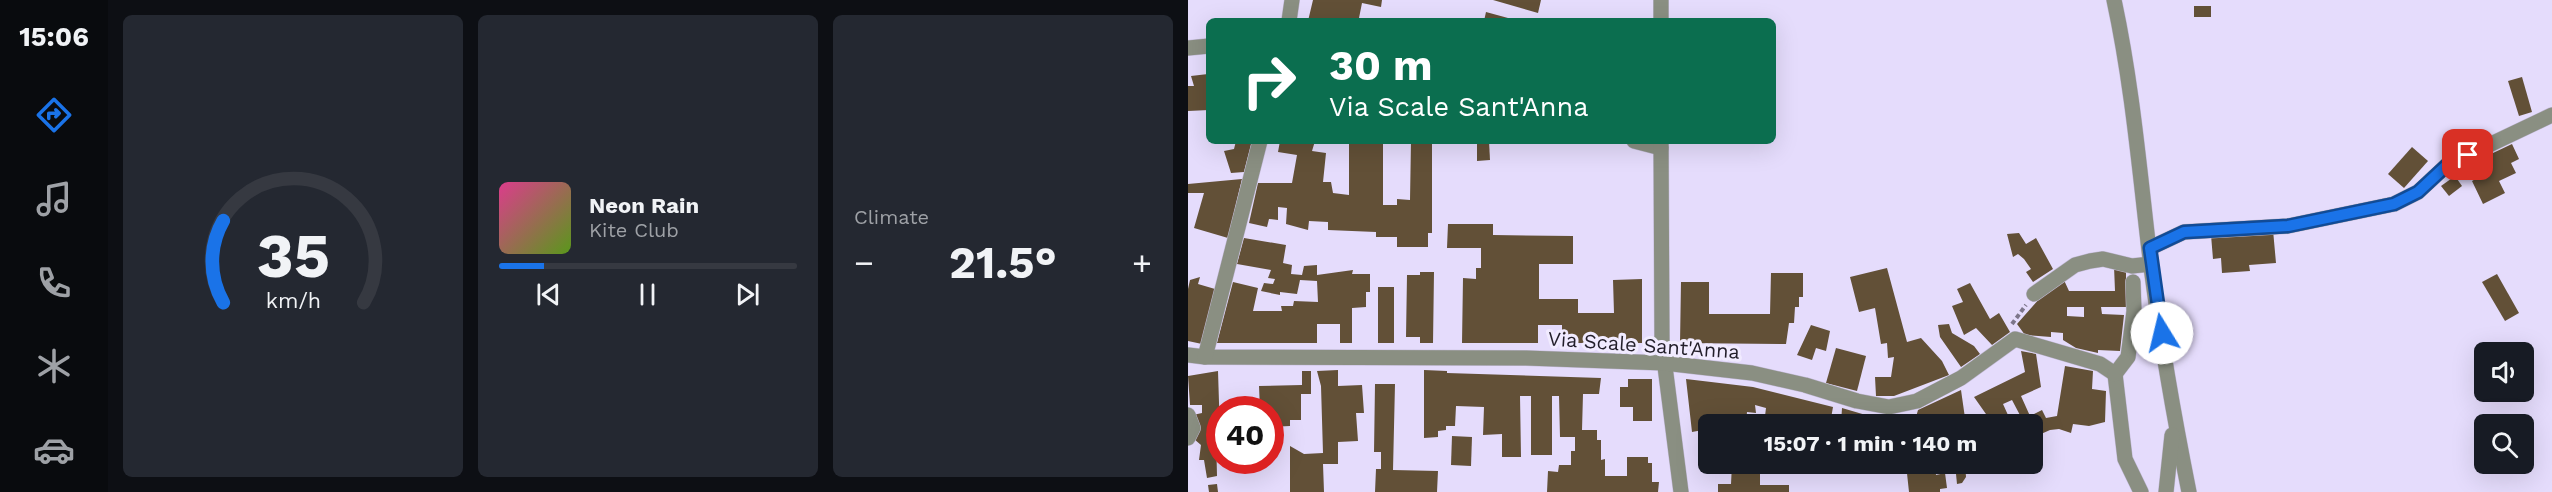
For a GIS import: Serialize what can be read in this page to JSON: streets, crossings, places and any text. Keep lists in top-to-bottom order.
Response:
{
  "streets": {
    "street": ["Via Scale Sant'Anna"]
  },
  "page": {
    "tabs": "15:06",
    "tile": "Climate",
    "turn": ["30 m", "Via Scale Sant'Anna"],
    "song": ["Neon Rain", "Kite Club"],
    "heat": ["−", "21.5°", "+"],
    "limit": "40",
    "trip": "15:07 · 1 min · 140 m",
    "gauge": ["35", "km/h"]
  }
}
